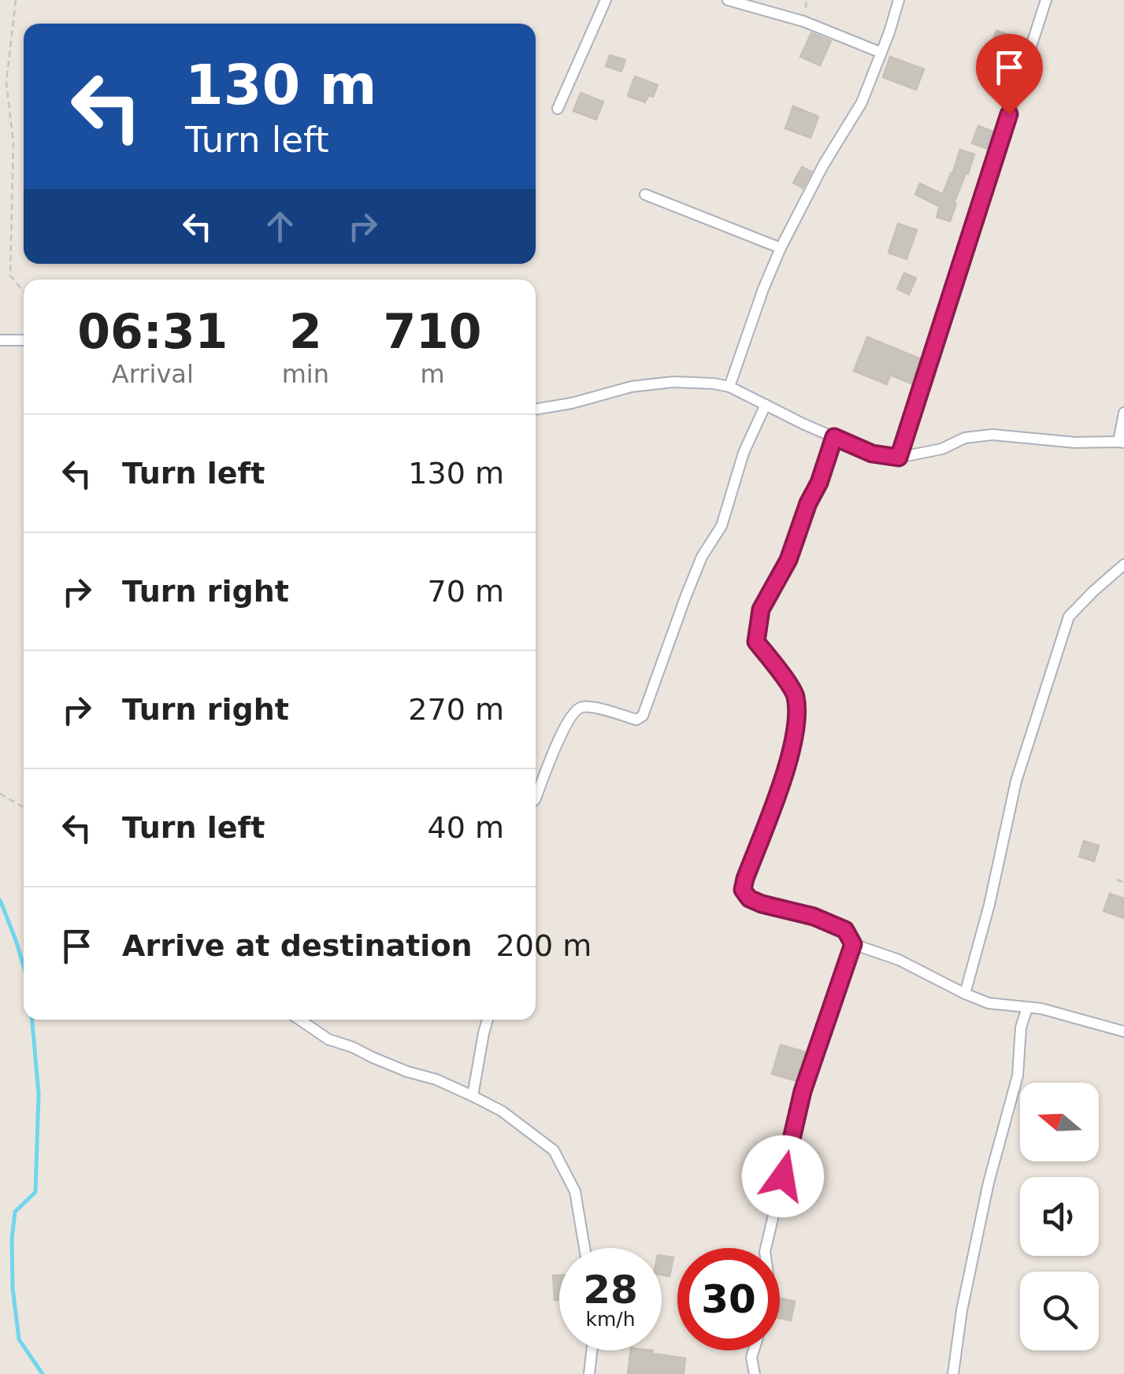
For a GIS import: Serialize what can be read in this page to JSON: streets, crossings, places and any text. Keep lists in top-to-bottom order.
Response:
{
  "north": "left",
  "page": {
    "turn": ["130 m", "Turn left"],
    "eta": [
      "06:31",
      "Arrival",
      "2",
      "min",
      "710",
      "m"
    ],
    "list": [
      {
        "name": "Turn left",
        "value": "130 m"
      },
      {
        "name": "Turn right",
        "value": "70 m"
      },
      {
        "name": "Turn right",
        "value": "270 m"
      },
      {
        "name": "Turn left",
        "value": "40 m"
      },
      {
        "name": "Arrive at destination",
        "value": "200 m"
      }
    ],
    "speed": "28 km/h",
    "limit": "30"
  }
}
